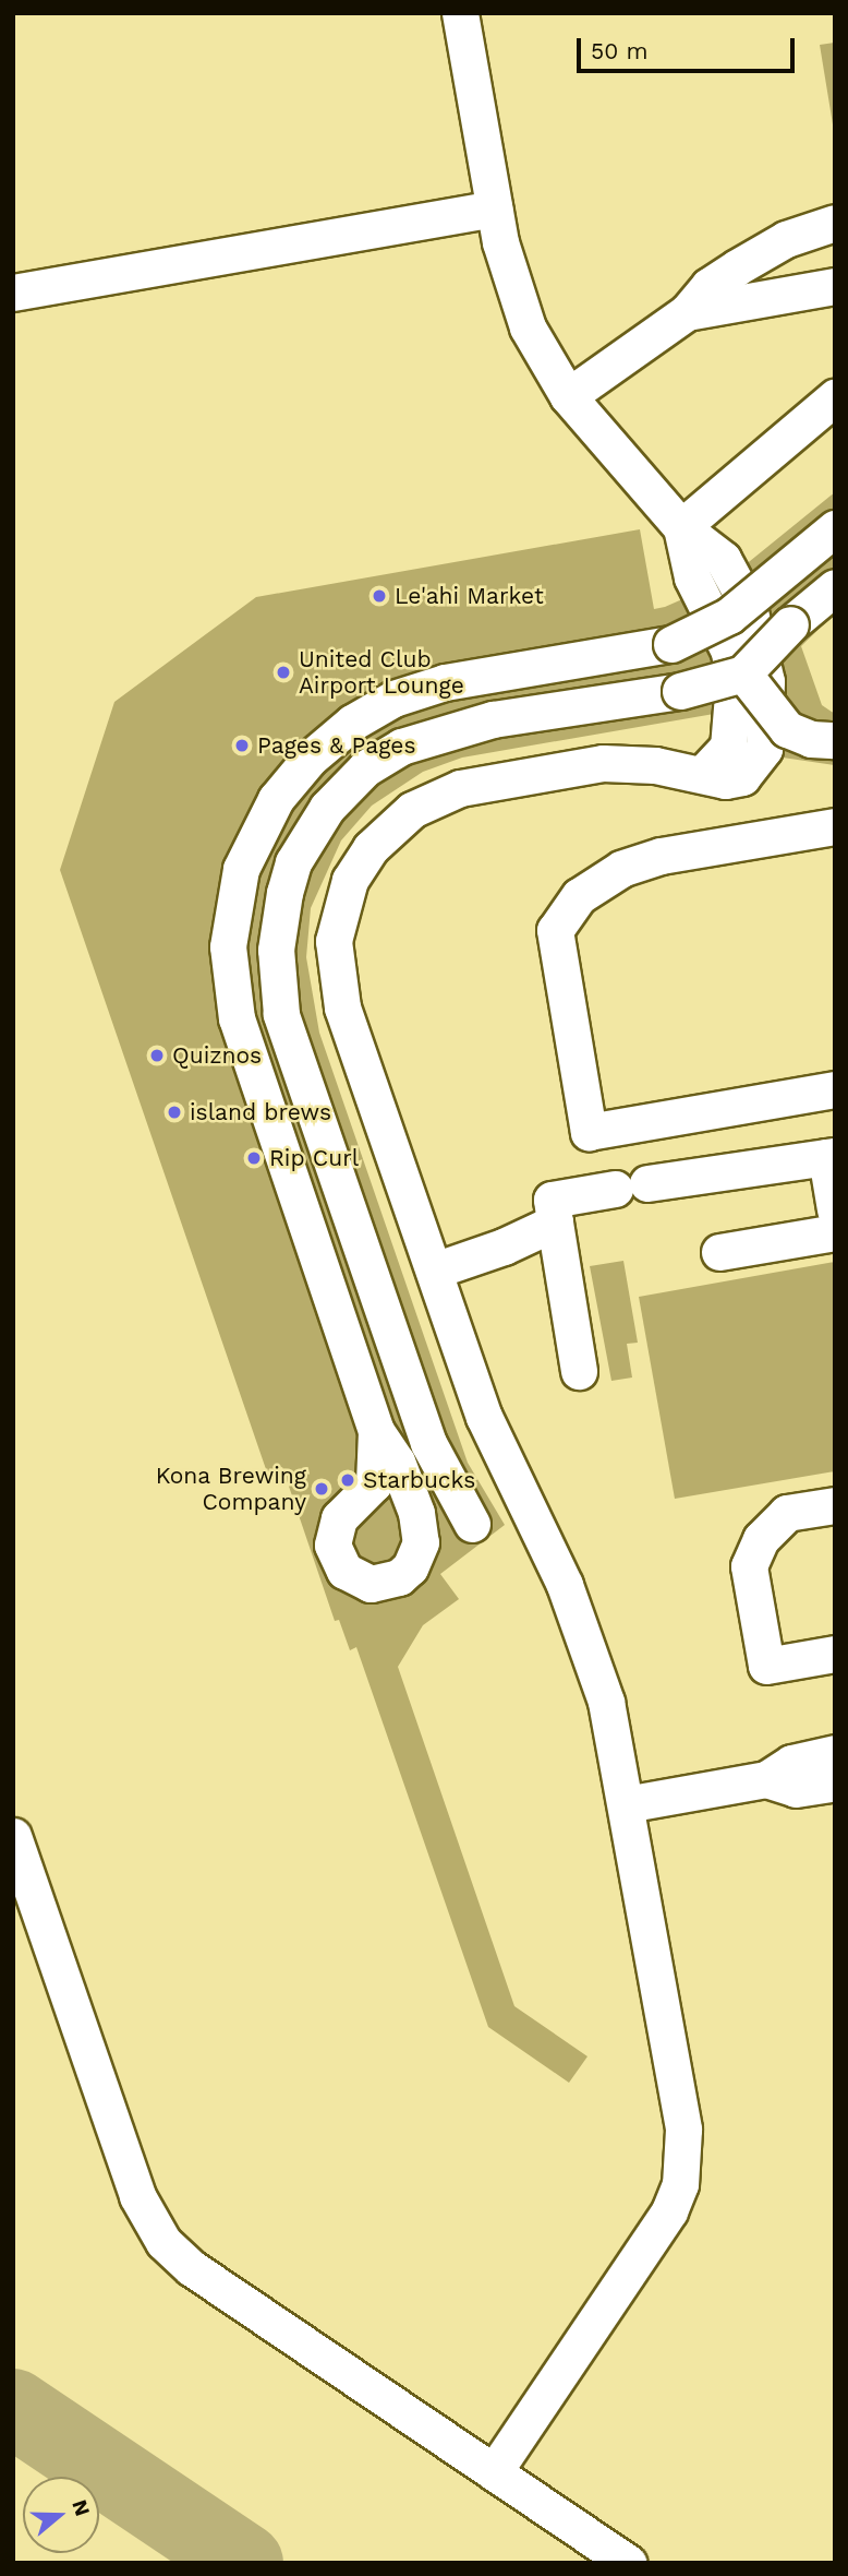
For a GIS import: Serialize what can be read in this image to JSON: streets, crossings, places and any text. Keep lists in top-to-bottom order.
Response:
{
  "places": [
    "Le'ahi Market",
    "United Club Airport Lounge",
    "Pages & Pages",
    "Quiznos",
    "island brews",
    "Rip Curl",
    "Starbucks",
    "Kona Brewing Company"
  ],
  "scale_bar": "50 m",
  "north": "right"
}
